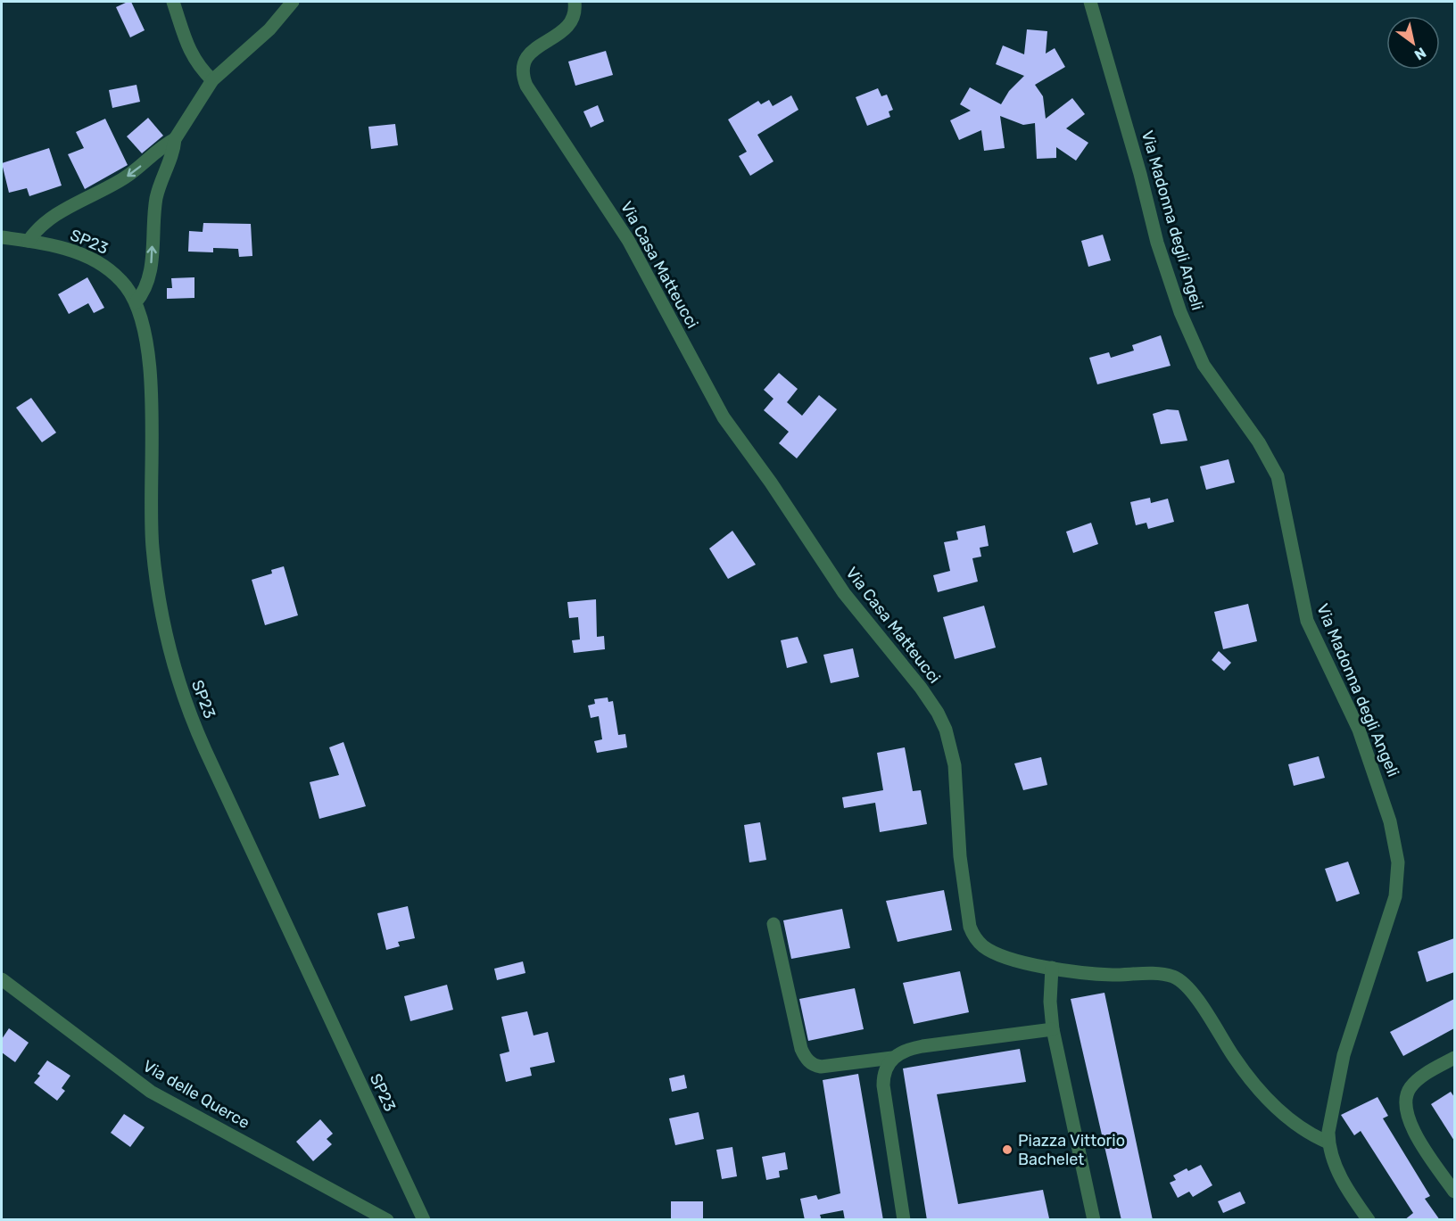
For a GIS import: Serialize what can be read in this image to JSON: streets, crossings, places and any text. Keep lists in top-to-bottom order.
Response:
{
  "streets": {
    "street": [
      "Via Madonna degli Angeli",
      "SP23",
      "Via Casa Matteucci",
      "Via delle Querce"
    ]
  },
  "crossings": [
    ["Via Madonna degli Angeli", "Via Casa Matteucci"]
  ],
  "places": ["Piazza Vittorio Bachelet"],
  "north": "bottom right"
}
